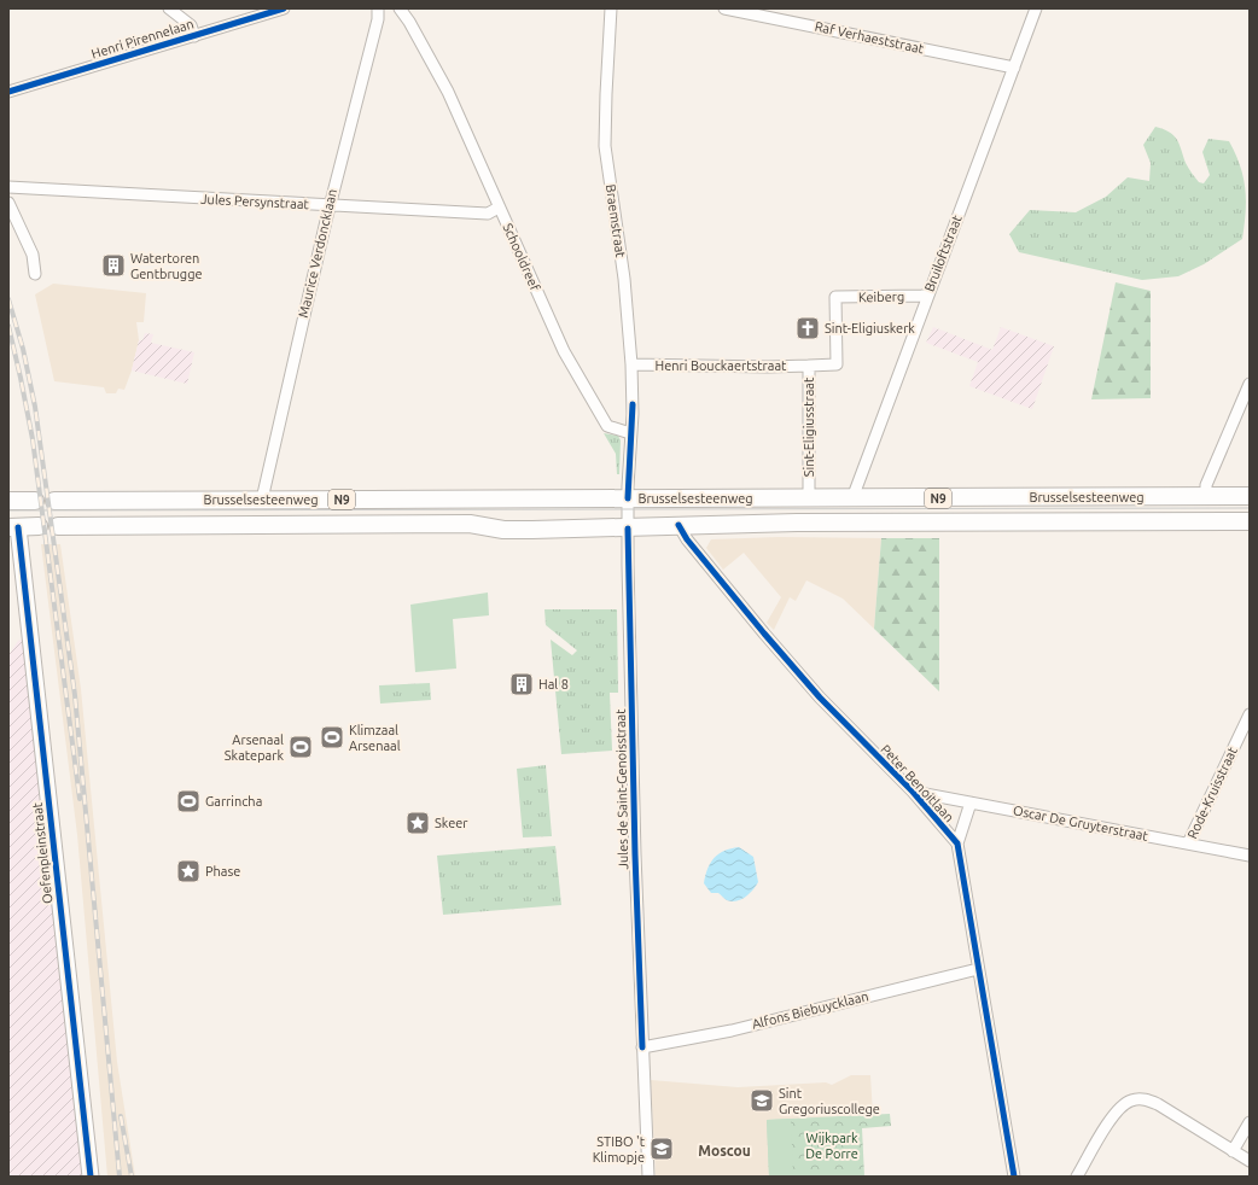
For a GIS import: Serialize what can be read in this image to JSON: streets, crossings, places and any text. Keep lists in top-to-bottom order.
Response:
{
  "streets": {
    "main road": ["Brusselsesteenweg", "N9"],
    "street": [
      "Raf Verhaeststraat",
      "Henri Pirennelaan",
      "Jules Persynstraat",
      "Braemstraat",
      "Maurice Verdoncklaan",
      "Bruiloftstraat",
      "Schooldreef",
      "Keiberg",
      "Henri Bouckaertstraat",
      "Sint-Eligiusstraat",
      "Peter Benoitlaan",
      "Jules de Saint-Genoisstraat",
      "Rode-Kruisstraat",
      "Oscar De Gruyterstraat",
      "Oefenpleinstraat",
      "Alfons Biebuycklaan"
    ]
  },
  "crossings": [
    ["Raf Verhaeststraat", "Bruiloftstraat"],
    ["Jules Persynstraat", "Maurice Verdoncklaan"],
    ["Jules Persynstraat", "Schooldreef"],
    ["Braemstraat", "Schooldreef"],
    ["Braemstraat", "Henri Bouckaertstraat"],
    ["Maurice Verdoncklaan", "Brusselsesteenweg"],
    ["Bruiloftstraat", "Keiberg"],
    ["Bruiloftstraat", "Brusselsesteenweg"],
    ["Keiberg", "Sint-Eligiusstraat"],
    ["Henri Bouckaertstraat", "Sint-Eligiusstraat"],
    ["Sint-Eligiusstraat", "Brusselsesteenweg"],
    ["Brusselsesteenweg", "Peter Benoitlaan"],
    ["Brusselsesteenweg", "Jules de Saint-Genoisstraat"],
    ["Peter Benoitlaan", "Oscar De Gruyterstraat"],
    ["Jules de Saint-Genoisstraat", "Alfons Biebuycklaan"],
    ["Rode-Kruisstraat", "Oscar De Gruyterstraat"]
  ],
  "districts": ["Moscou"],
  "parks": ["Wijkpark De Porre"],
  "places": {
    "building": ["Watertoren Gentbrugge", "Hal 8"],
    "church": ["Sint-Eligiuskerk"],
    "sports": ["Klimzaal Arsenaal", "Arsenaal Skatepark", "Garrincha"],
    "place": ["Skeer", "Phase"],
    "school or university": ["Sint Gregoriuscollege", "STIBO 't Klimopje"]
  }
}
